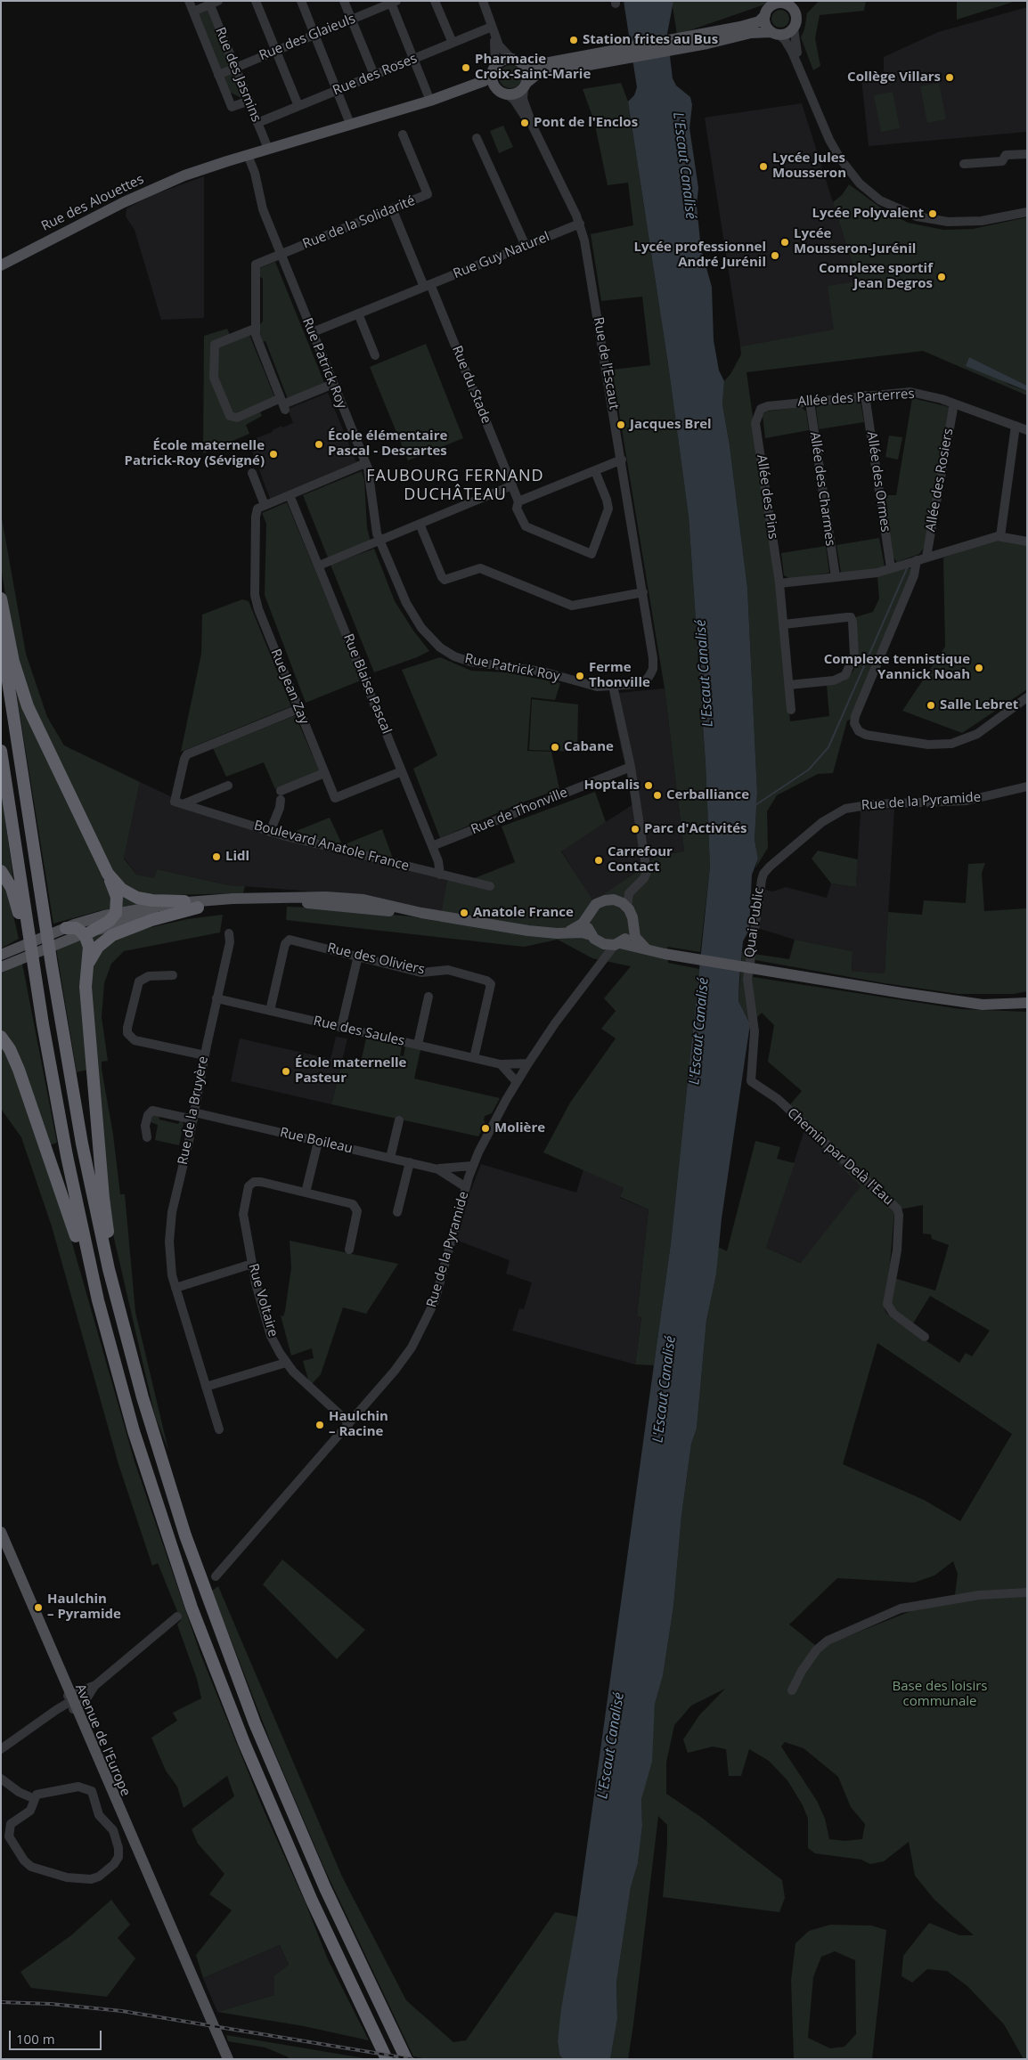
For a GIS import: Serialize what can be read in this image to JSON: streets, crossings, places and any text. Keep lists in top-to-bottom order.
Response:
{
  "streets": {
    "main road": ["Rue des Alouettes", "Avenue de l'Europe"],
    "street": [
      "Rue des Glaieuls",
      "Rue des Jasmins",
      "Rue des Roses",
      "Rue de la Solidarité",
      "Rue Guy Naturel",
      "Rue Patrick Roy",
      "Rue de l'Escaut",
      "Rue du Stade",
      "Allée des Parterres",
      "Allée des Rosiers",
      "Allée des Ormes",
      "Allée des Charmes",
      "Allée des Pins",
      "Rue Blaise Pascal",
      "Rue Jean Zay",
      "Rue de la Pyramide",
      "Rue de Thonville",
      "Boulevard Anatole France",
      "Quai Public",
      "Rue des Oliviers",
      "Rue des Saules",
      "Rue de la Bruyère",
      "Rue Boileau",
      "Chemin par Delà l'Eau",
      "Rue Voltaire"
    ]
  },
  "crossings": [
    ["Rue des Glaieuls", "Rue des Jasmins"],
    ["Rue des Jasmins", "Rue des Roses"],
    ["Rue de la Solidarité", "Rue Patrick Roy"],
    ["Rue Guy Naturel", "Rue Patrick Roy"],
    ["Rue Guy Naturel", "Rue de l'Escaut"],
    ["Rue Guy Naturel", "Rue du Stade"],
    ["Rue Patrick Roy", "Rue de l'Escaut"],
    ["Allée des Parterres", "Allée des Rosiers"],
    ["Allée des Parterres", "Allée des Ormes"],
    ["Allée des Parterres", "Allée des Charmes"],
    ["Allée des Parterres", "Allée des Pins"],
    ["Rue Blaise Pascal", "Rue Jean Zay"],
    ["Rue Blaise Pascal", "Rue de Thonville"],
    ["Rue Blaise Pascal", "Boulevard Anatole France"],
    ["Rue de la Pyramide", "Quai Public"],
    ["Rue de la Pyramide", "Rue des Saules"],
    ["Rue de la Pyramide", "Rue Boileau"],
    ["Rue de la Pyramide", "Rue Voltaire"],
    ["Quai Public", "Chemin par Delà l'Eau"],
    ["Rue des Oliviers", "Rue des Saules"],
    ["Rue des Saules", "Rue de la Bruyère"],
    ["Rue de la Bruyère", "Rue Boileau"]
  ],
  "districts": ["FAUBOURG FERNAND DUCHÂTEAU"],
  "water": ["L'Escaut Canalisé"],
  "parks": ["Base des loisirs communale"],
  "places": [
    "Station frites au Bus",
    "Pharmacie Croix-Saint-Marie",
    "Collège Villars",
    "Pont de l'Enclos",
    "Lycée Jules Mousseron",
    "Lycée Polyvalent",
    "Lycée Mousseron-Jurénil",
    "Lycée professionnel André Jurénil",
    "Complexe sportif Jean Degros",
    "Jacques Brel",
    "École élémentaire Pascal - Descartes",
    "École maternelle Patrick-Roy (Sévigné)",
    "Complexe tennistique Yannick Noah",
    "Ferme Thonville",
    "Salle Lebret",
    "Cabane",
    "Hoptalis",
    "Cerballiance",
    "Parc d'Activités",
    "Lidl",
    "Carrefour Contact",
    "Anatole France",
    "École maternelle Pasteur",
    "Molière",
    "Haulchin – Racine",
    "Haulchin – Pyramide"
  ],
  "scale_bar": "100 m"
}
